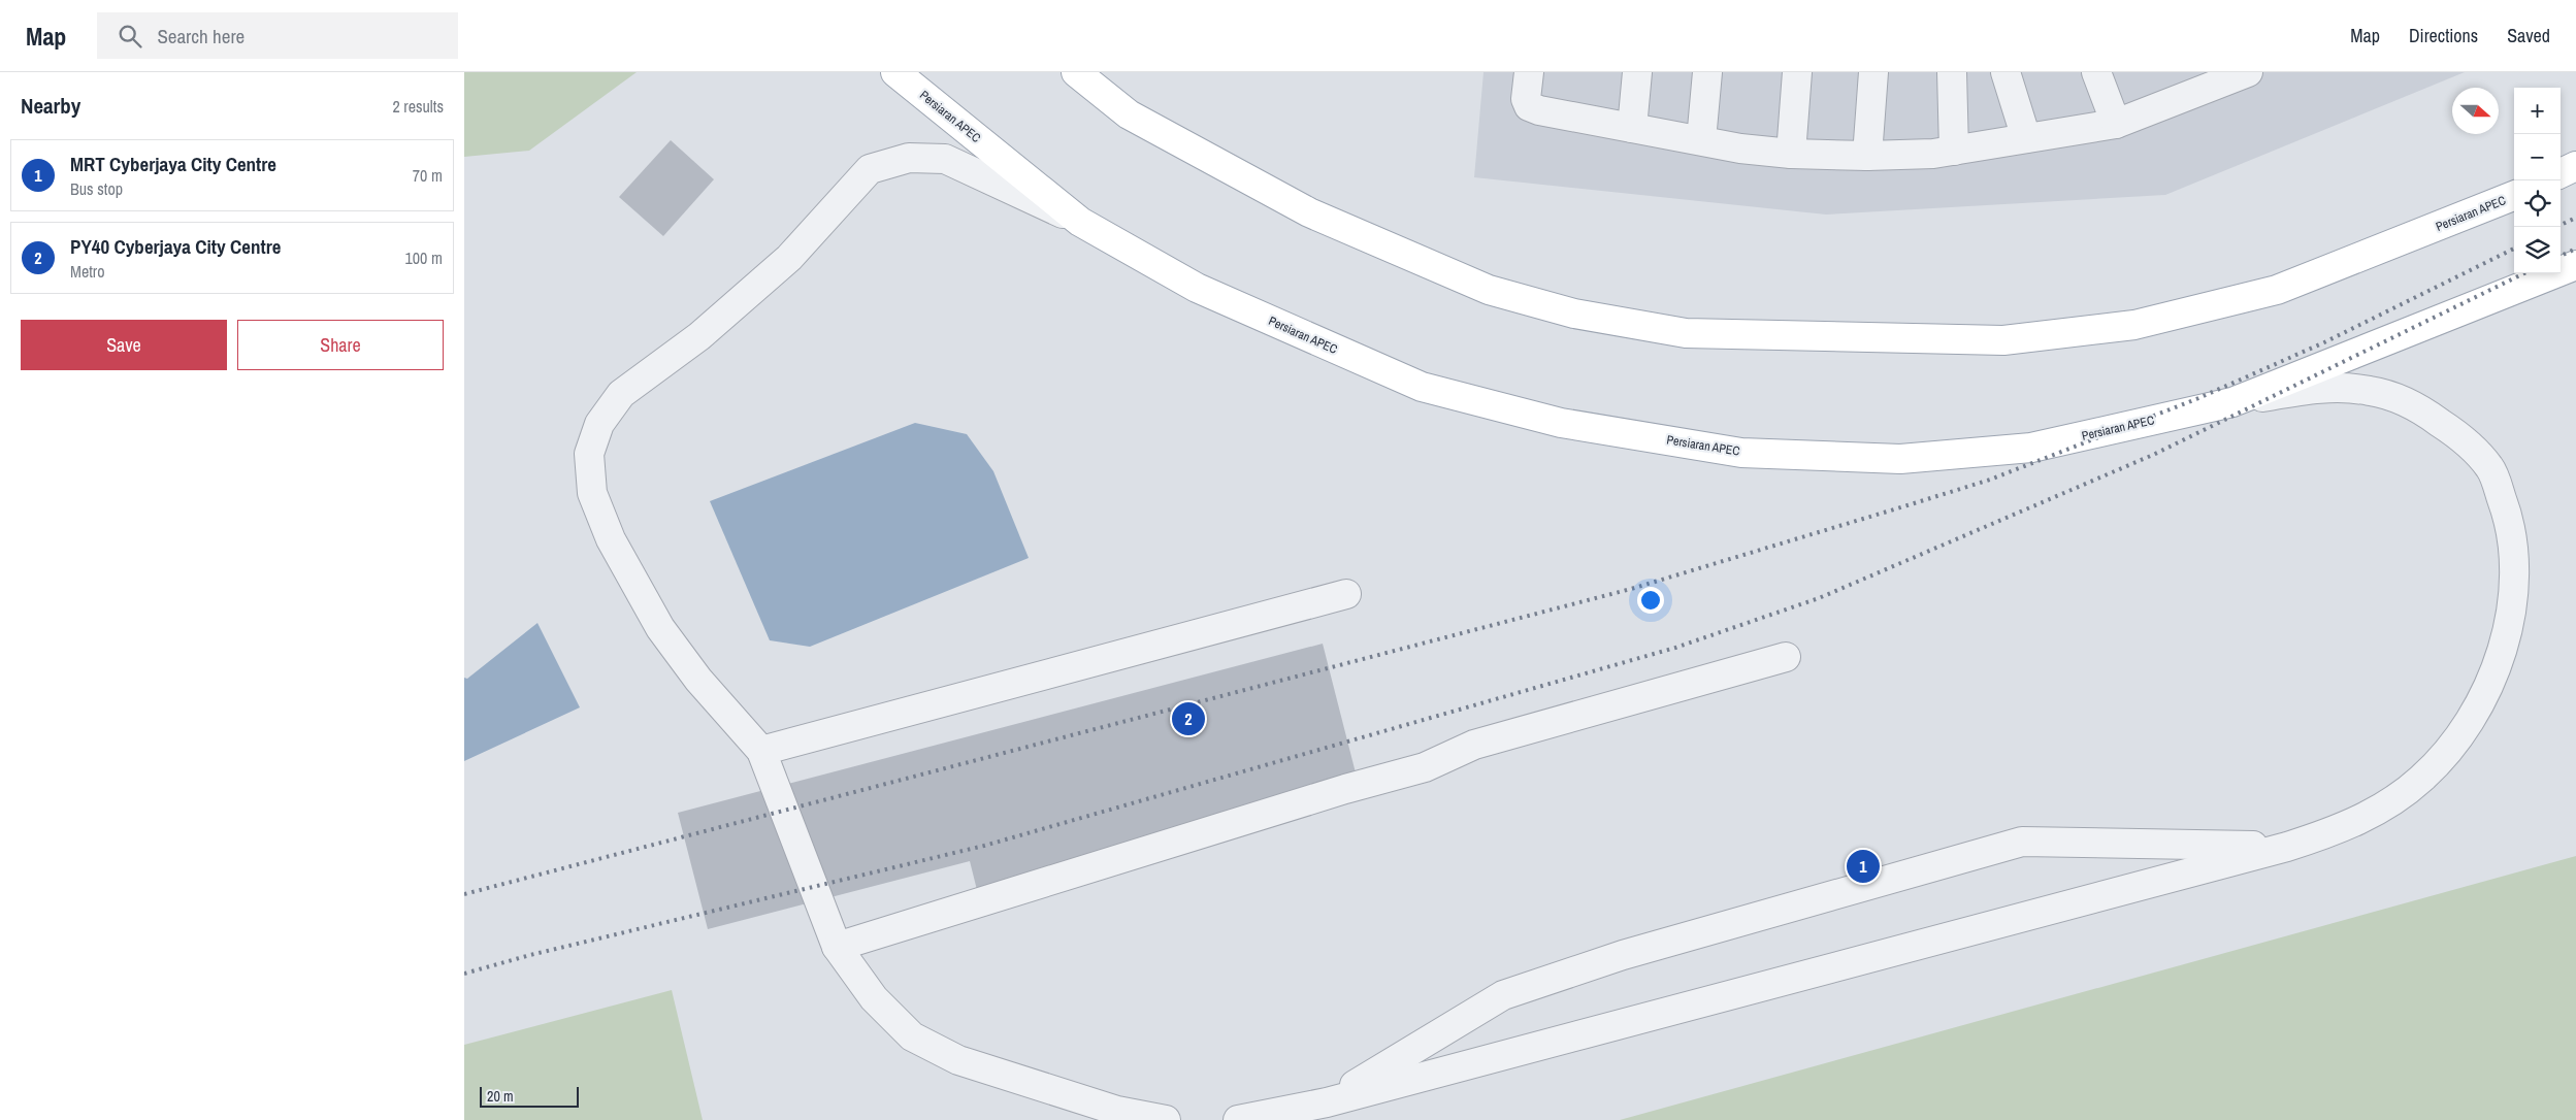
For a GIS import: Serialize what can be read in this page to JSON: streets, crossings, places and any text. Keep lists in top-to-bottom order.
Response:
{
  "streets": {
    "main road": ["Persiaran APEC"]
  },
  "scale_bar": "20 m",
  "north": "right",
  "page": {
    "header": "Map",
    "search": "Search here",
    "nav": ["Map", "Directions", "Saved"],
    "heading": ["Nearby", "2 results"],
    "map_buttons": ["+", "−"],
    "list": [
      {
        "mark": "1",
        "name": "MRT Cyberjaya City Centre",
        "note": "Bus stop",
        "value": "70 m"
      },
      {
        "mark": "2",
        "name": "PY40 Cyberjaya City Centre",
        "note": "Metro",
        "value": "100 m"
      }
    ],
    "buttons": ["Save", "Share"],
    "pins": ["2", "1"],
    "scale": "20 m"
  }
}
